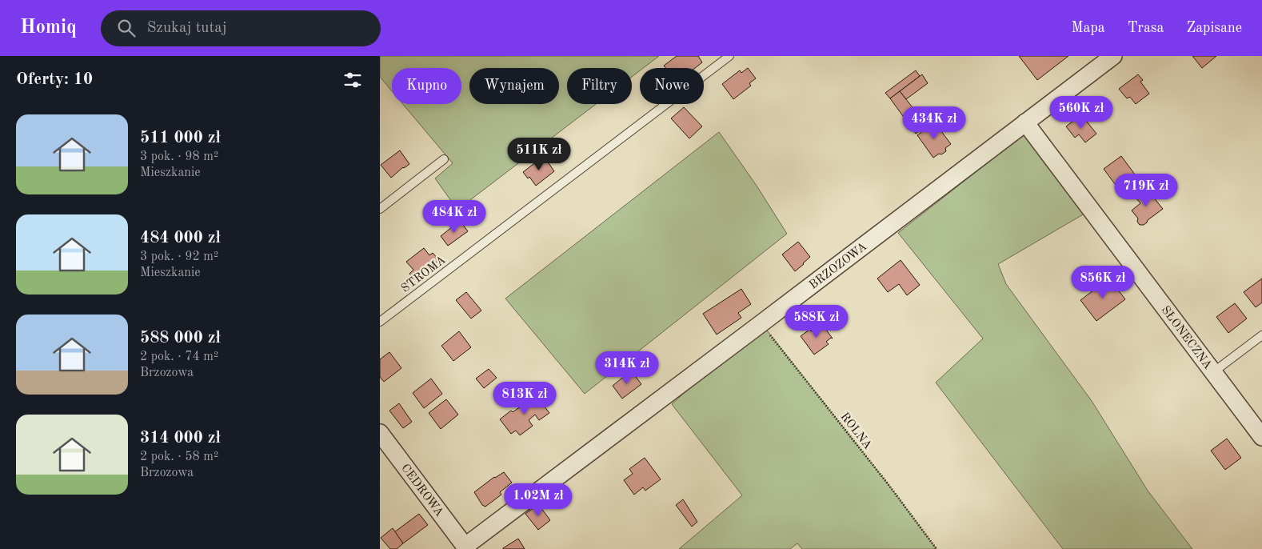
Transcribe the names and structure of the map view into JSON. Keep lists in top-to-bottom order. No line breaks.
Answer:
{"streets":{"street":["BRZOZOWA","SŁONECZNA","CEDROWA"],"lane":["STROMA"],"path":["ROLNA"]},"crossings":[["BRZOZOWA","SŁONECZNA"],["BRZOZOWA","ROLNA"],["BRZOZOWA","CEDROWA"]],"page":{"header":"Homiq","search":"Szukaj tutaj","nav":["Mapa","Trasa","Zapisane"],"heading":"Oferty: 10","chip":["Kupno","Wynajem","Filtry","Nowe"],"price":["560K zł","434K zł","511K zł","719K zł","484K zł","856K zł","588K zł","314K zł","813K zł","1.02M zł"],"list":[{"name":"511 000 zł","note":"3 pok. · 98 m² · Mieszkanie"},{"name":"484 000 zł","note":"3 pok. · 92 m² · Mieszkanie"},{"name":"588 000 zł","note":"2 pok. · 74 m² · Brzozowa"},{"name":"314 000 zł","note":"2 pok. · 58 m² · Brzozowa"}]}}
